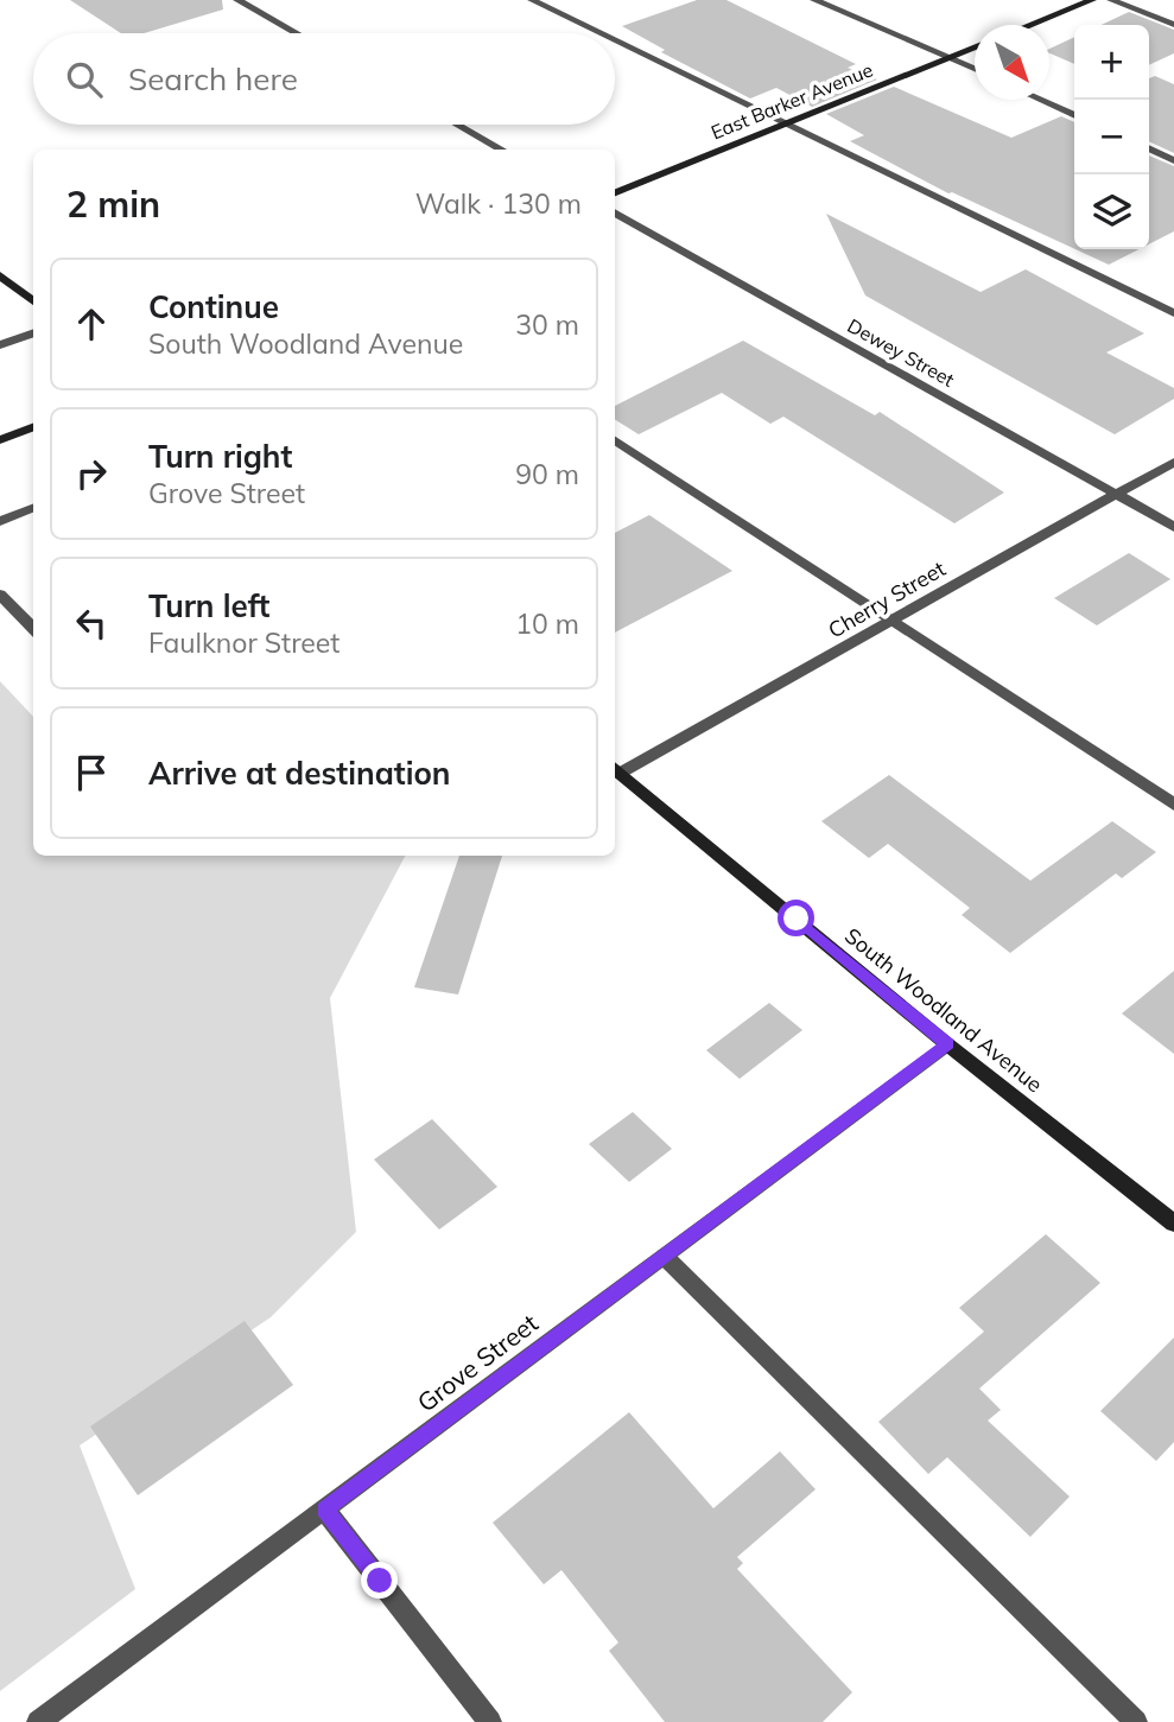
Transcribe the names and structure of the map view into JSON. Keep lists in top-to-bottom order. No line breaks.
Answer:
{"streets":{"street":["East Barker Avenue","Dewey Street","Cherry Street","South Woodland Avenue","Grove Street"]},"crossings":[["Dewey Street","Cherry Street"],["Cherry Street","South Woodland Avenue"],["South Woodland Avenue","Grove Street"]],"north":"bottom right","page":{"map_buttons":["+","−"],"search":"Search here","heading":["2 min","Walk · 130 m"],"list":[["Continue","South Woodland Avenue","30 m"],["Turn right","Grove Street","90 m"],["Turn left","Faulknor Street","10 m"],"Arrive at destination"]}}
